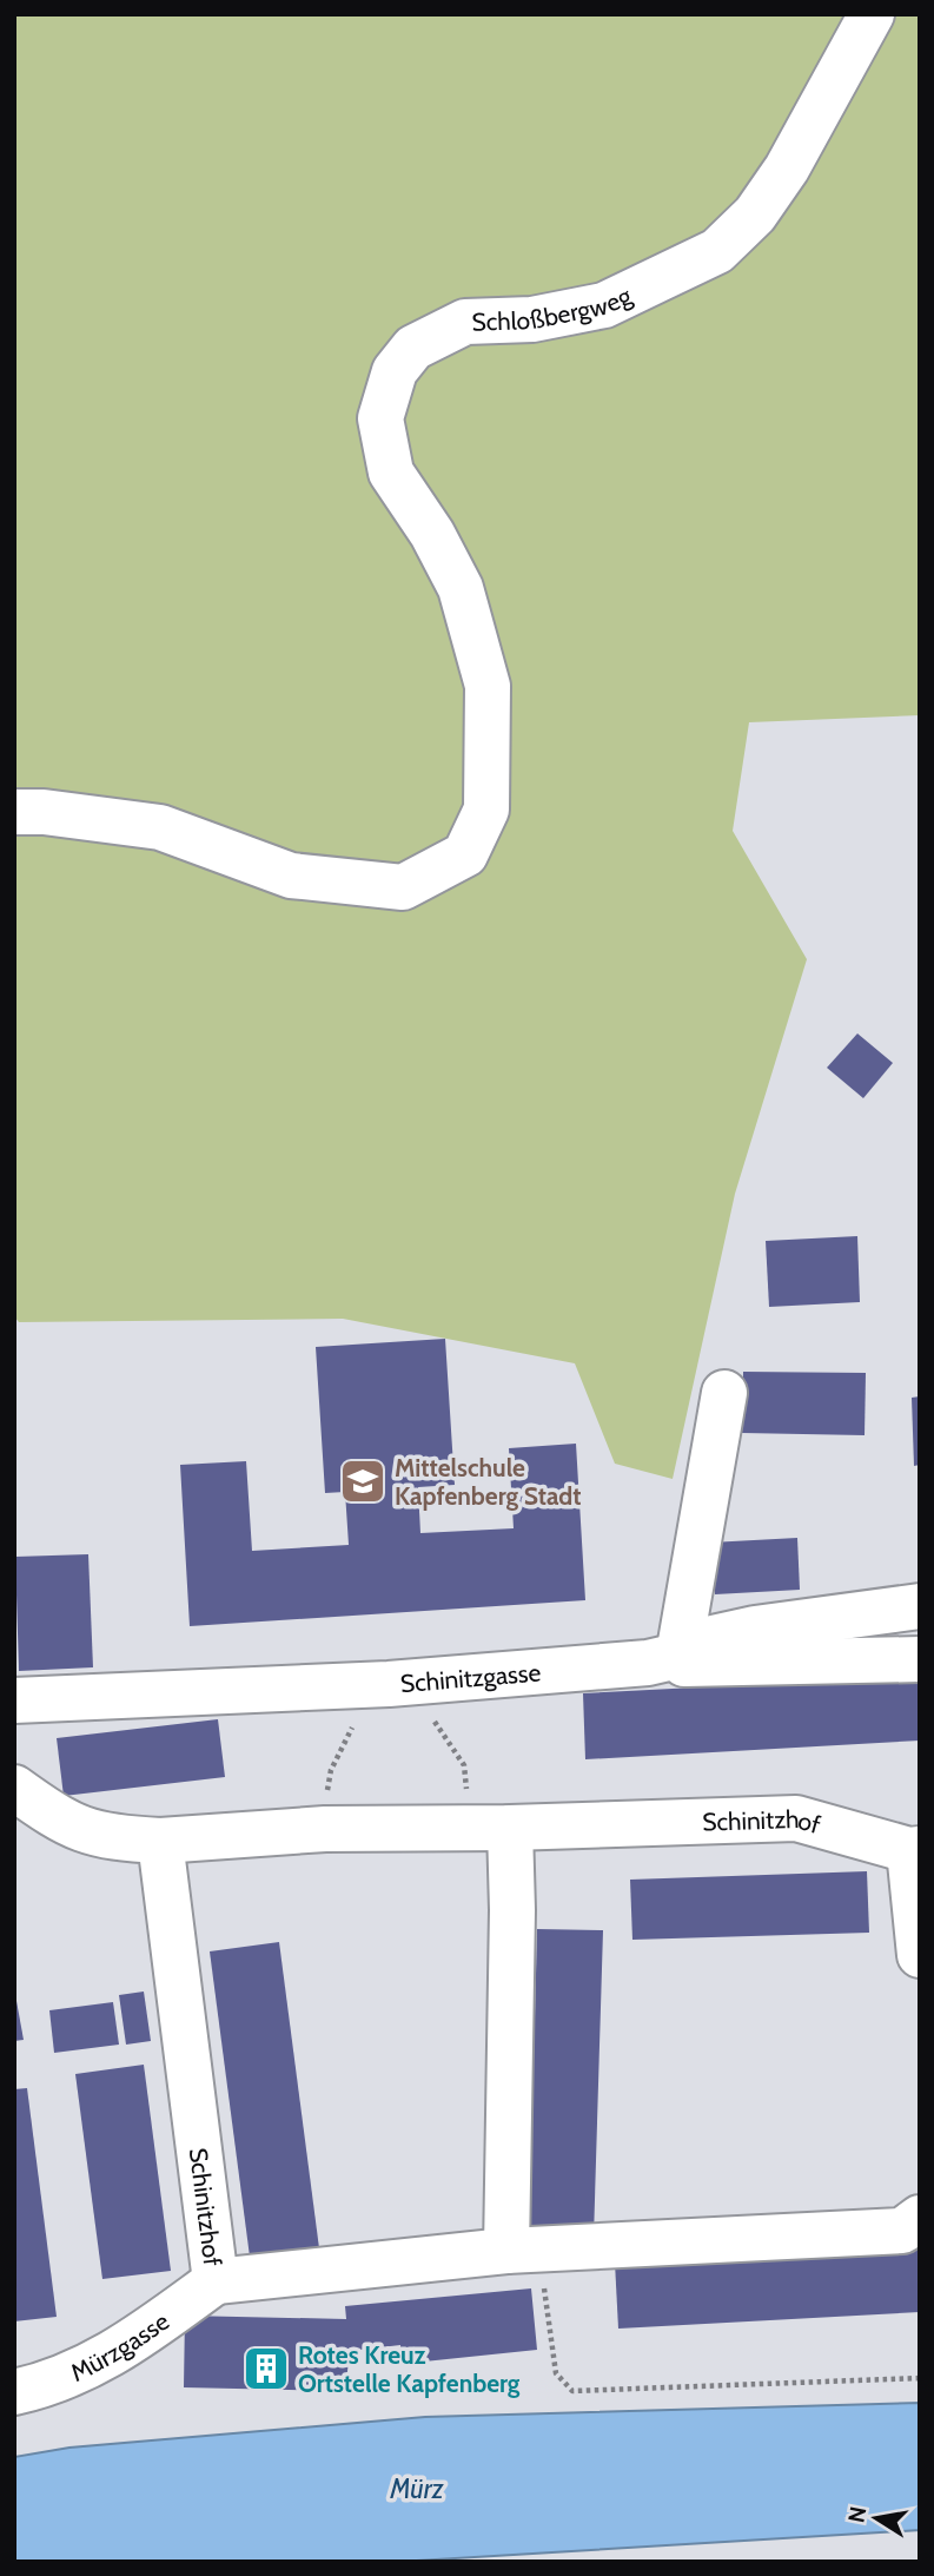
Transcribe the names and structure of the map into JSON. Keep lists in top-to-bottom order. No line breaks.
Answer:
{"streets":{"street":["Schloßbergweg","Schinitzgasse","Schinitzhof","Mürzgasse"]},"crossings":[["Schinitzhof","Mürzgasse"]],"water":["Mürz"],"places":{"school or university":["Mittelschule Kapfenberg Stadt"],"building":["Rotes Kreuz Ortstelle Kapfenberg"]},"north":"left"}
